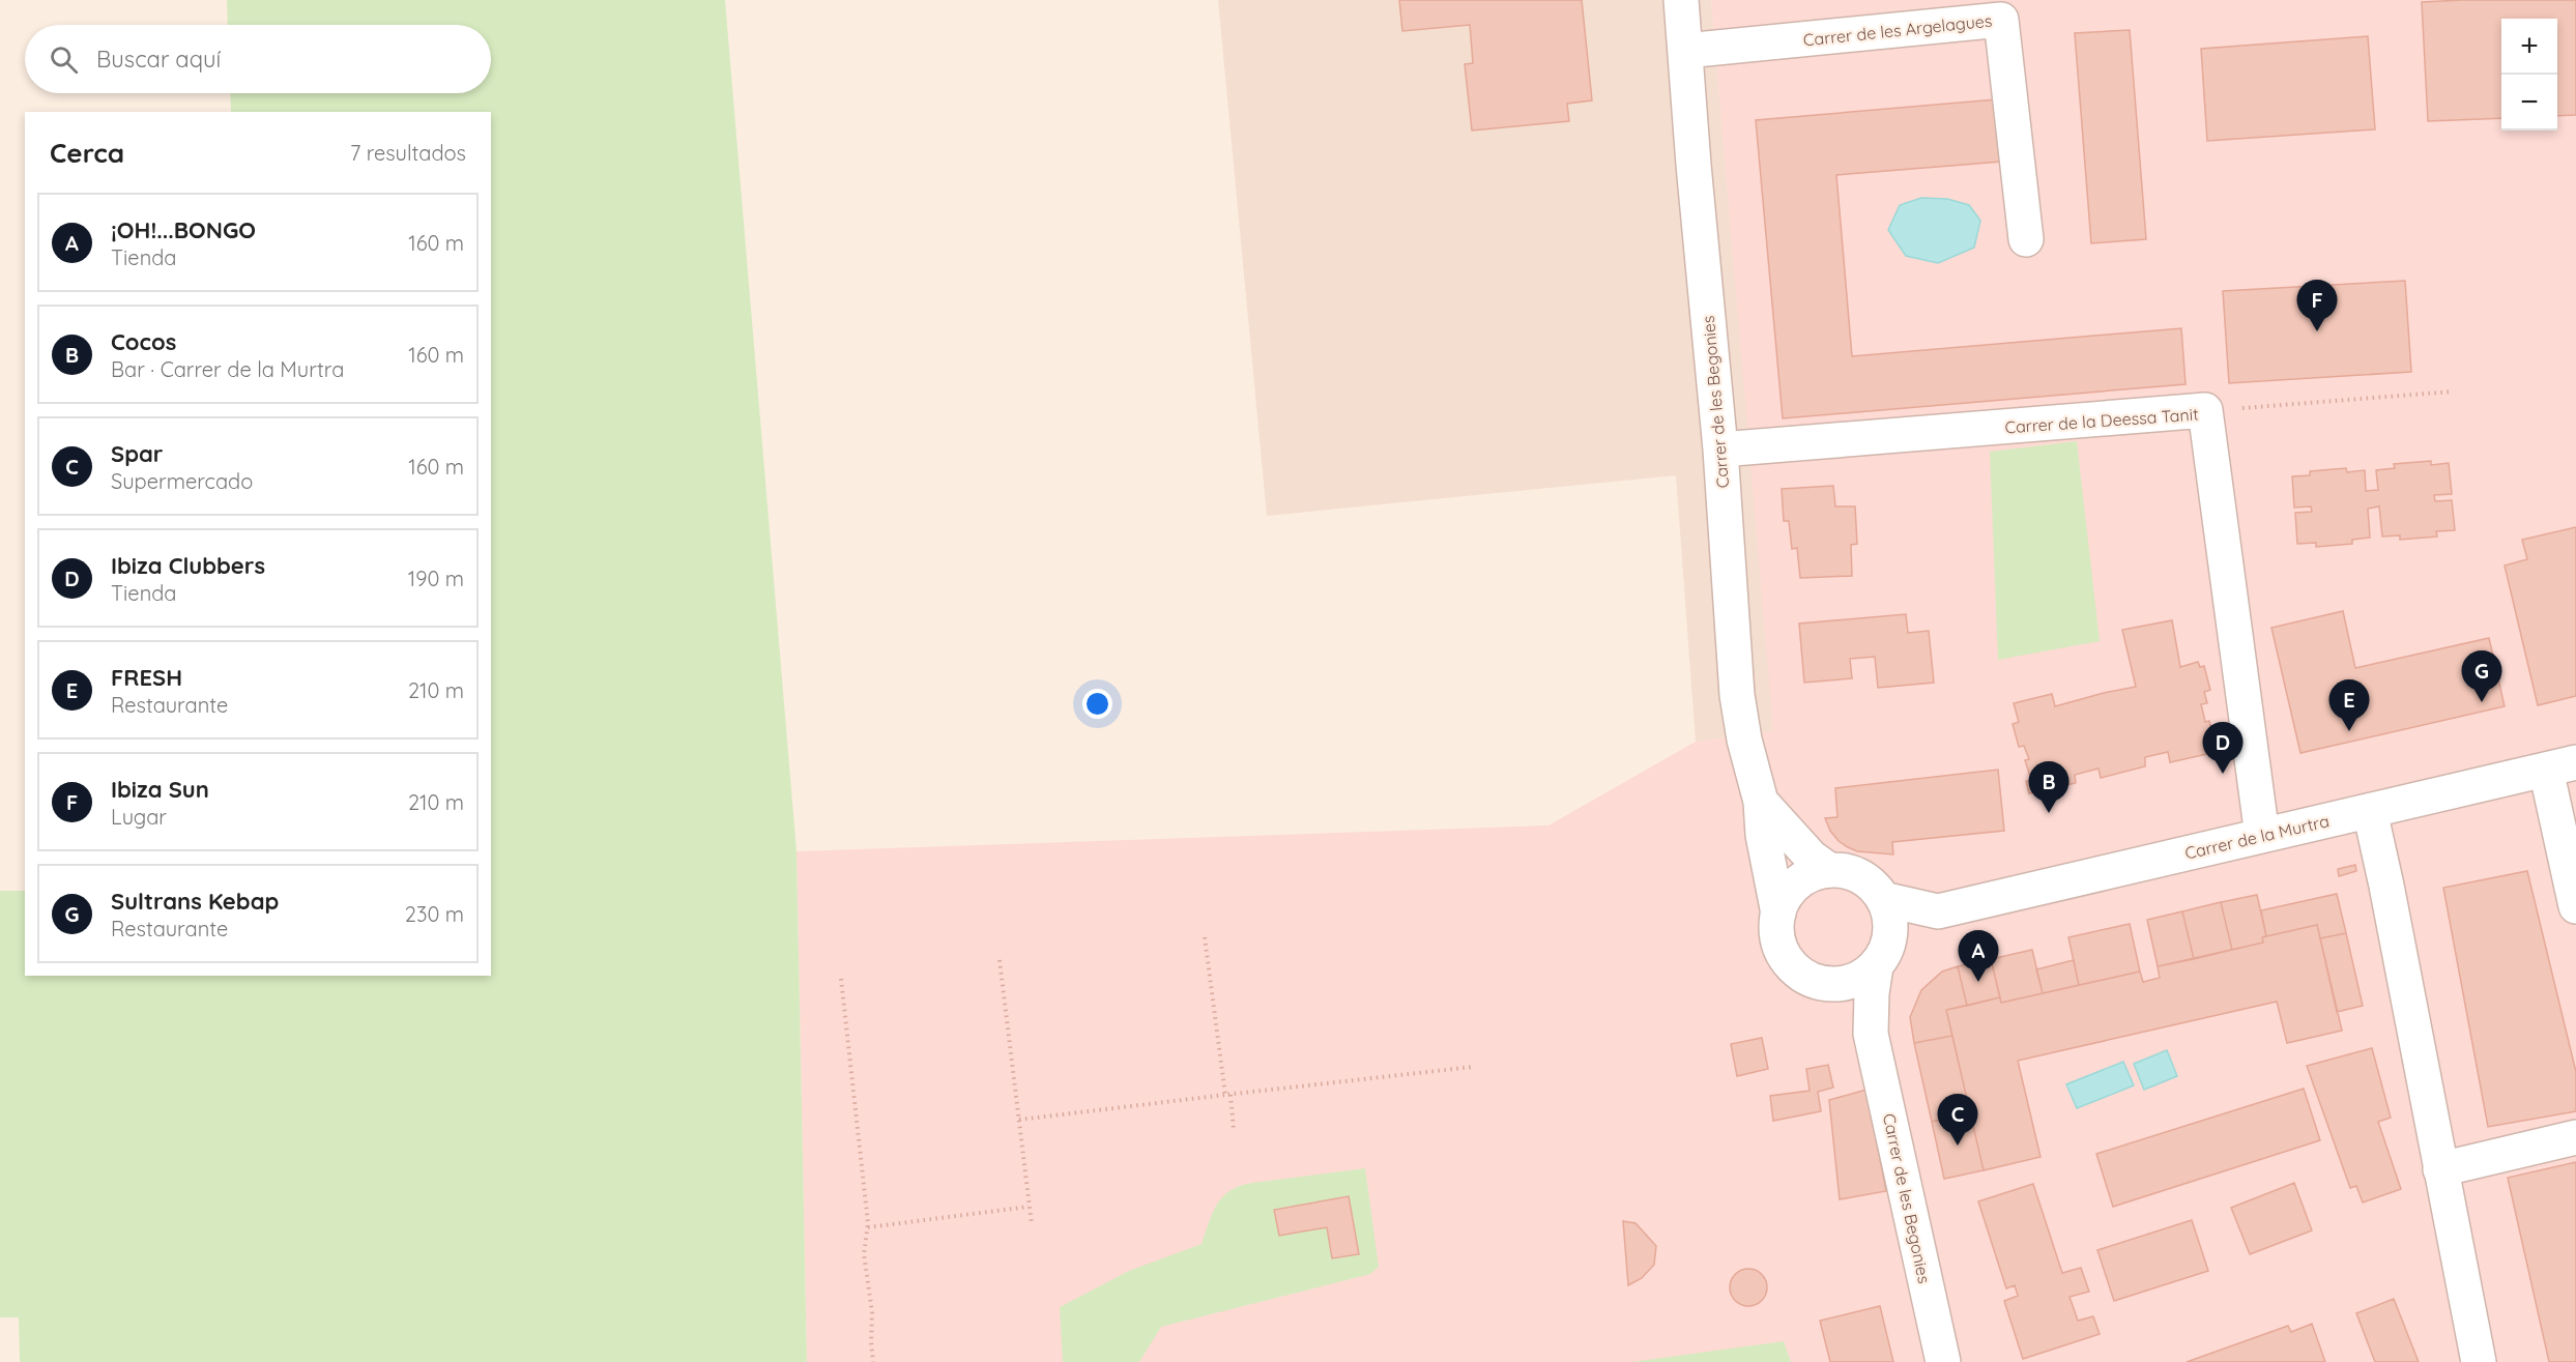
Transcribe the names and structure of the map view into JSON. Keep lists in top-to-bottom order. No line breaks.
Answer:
{"streets":{"street":["Carrer de les Argelagues","Carrer de les Begonies","Carrer de la Deessa Tanit","Carrer de la Murtra"]},"crossings":[["Carrer de les Argelagues","Carrer de les Begonies"],["Carrer de les Begonies","Carrer de la Deessa Tanit"],["Carrer de les Begonies","Carrer de la Murtra"],["Carrer de la Deessa Tanit","Carrer de la Murtra"]],"page":{"map_buttons":["+","−"],"search":"Buscar aquí","heading":["Cerca","7 resultados"],"list":[{"mark":"A","name":"¡OH!...BONGO","note":"Tienda","value":"160 m"},{"mark":"B","name":"Cocos","note":"Bar · Carrer de la Murtra","value":"160 m"},{"mark":"C","name":"Spar","note":"Supermercado","value":"160 m"},{"mark":"D","name":"Ibiza Clubbers","note":"Tienda","value":"190 m"},{"mark":"E","name":"FRESH","note":"Restaurante","value":"210 m"},{"mark":"F","name":"Ibiza Sun","note":"Lugar","value":"210 m"},{"mark":"G","name":"Sultrans Kebap","note":"Restaurante","value":"230 m"}],"pins":["F","G","E","D","B","A","C"]}}
